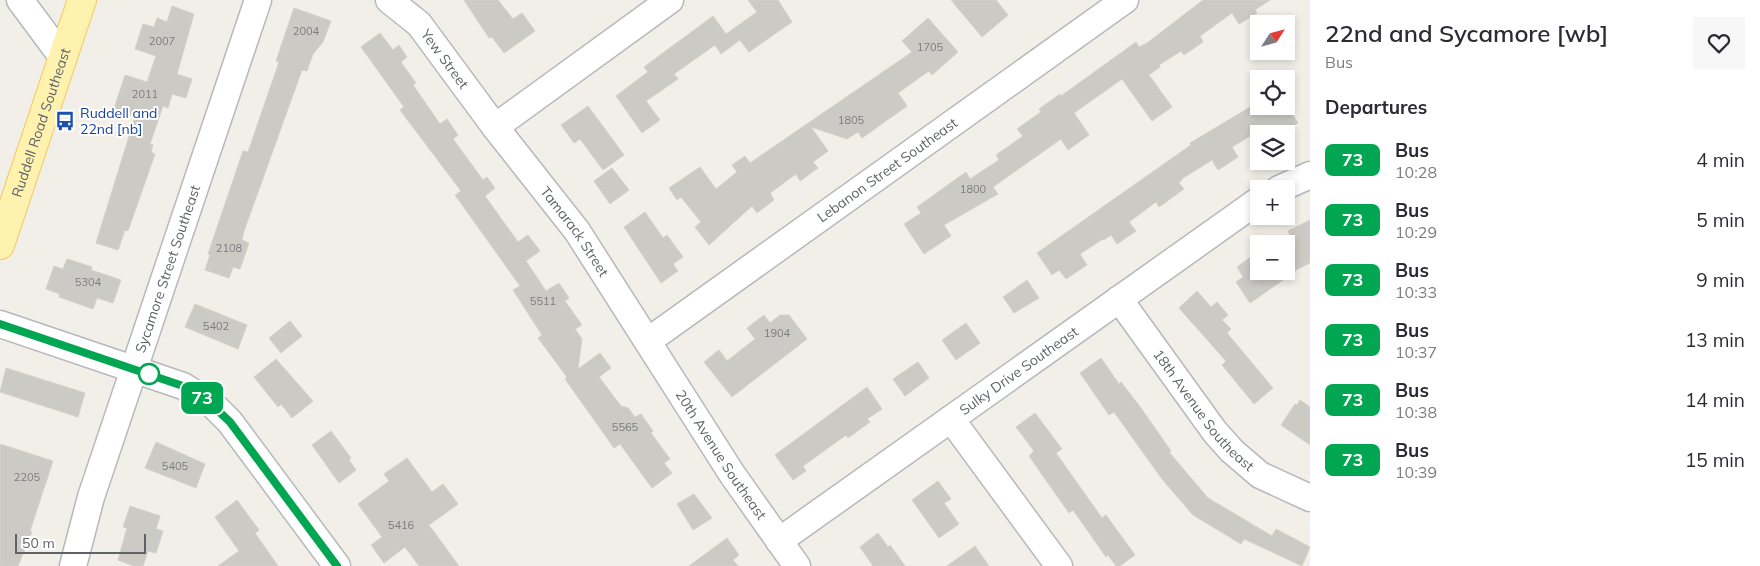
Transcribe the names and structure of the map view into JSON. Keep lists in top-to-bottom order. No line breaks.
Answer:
{"streets":{"main road":["Ruddell Road Southeast"],"street":["Yew Street","Lebanon Street Southeast","Tamarack Street","Sycamore Street Southeast","Sulky Drive Southeast","18th Avenue Southeast","20th Avenue Southeast"]},"crossings":[["Yew Street","Tamarack Street"],["Lebanon Street Southeast","Tamarack Street"],["Lebanon Street Southeast","20th Avenue Southeast"],["Tamarack Street","20th Avenue Southeast"],["Sulky Drive Southeast","18th Avenue Southeast"],["Sulky Drive Southeast","20th Avenue Southeast"]],"places":{"bus stop":["Ruddell and 22nd [nb]"]},"lines":["bus line 73"],"house_numbers":["2004","2007","1705","2011","1805","1800","2108","5304","5511","5402","1904","5565","5405","2205","5416"],"scale_bar":"50 m","north":"top right","page":{"on_map":"73","heading":[["22nd and Sycamore [wb]","Bus"],"Departures"],"map_buttons":["+","−"],"list":[{"mark":"73","name":"Bus","note":"10:28","value":"4 min"},{"mark":"73","name":"Bus","note":"10:29","value":"5 min"},{"mark":"73","name":"Bus","note":"10:33","value":"9 min"},{"mark":"73","name":"Bus","note":"10:37","value":"13 min"},{"mark":"73","name":"Bus","note":"10:38","value":"14 min"},{"mark":"73","name":"Bus","note":"10:39","value":"15 min"}],"scale":"50 m"}}
